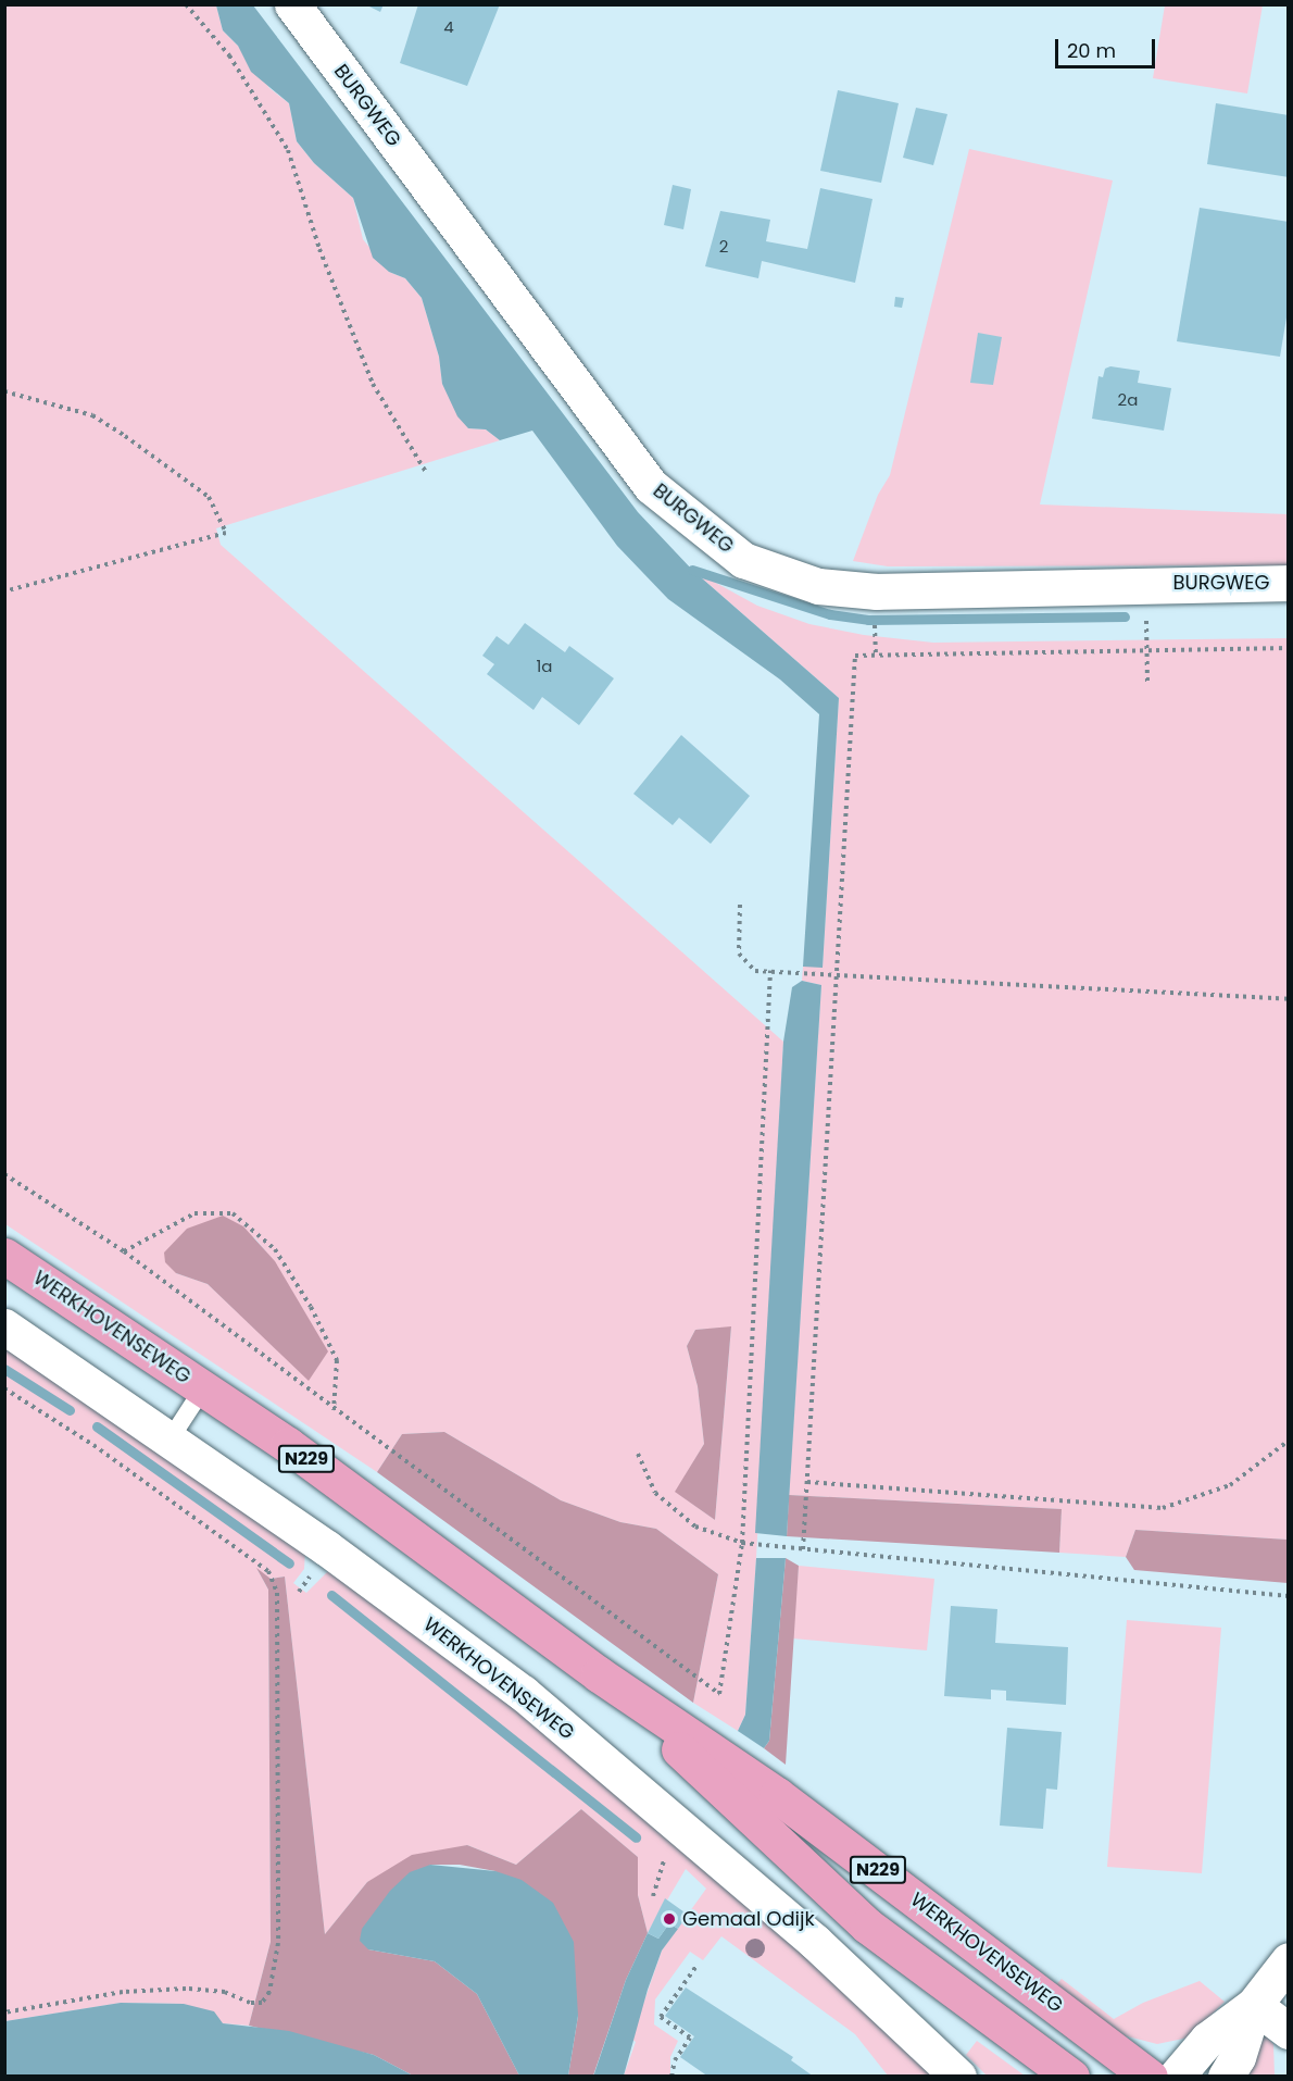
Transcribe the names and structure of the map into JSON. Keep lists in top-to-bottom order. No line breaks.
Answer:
{"streets":{"main road":["BURGWEG","WERKHOVENSEWEG","N229"]},"places":["Gemaal Odijk"],"house_numbers":["4","2","2a","1a"],"scale_bar":"20 m"}
